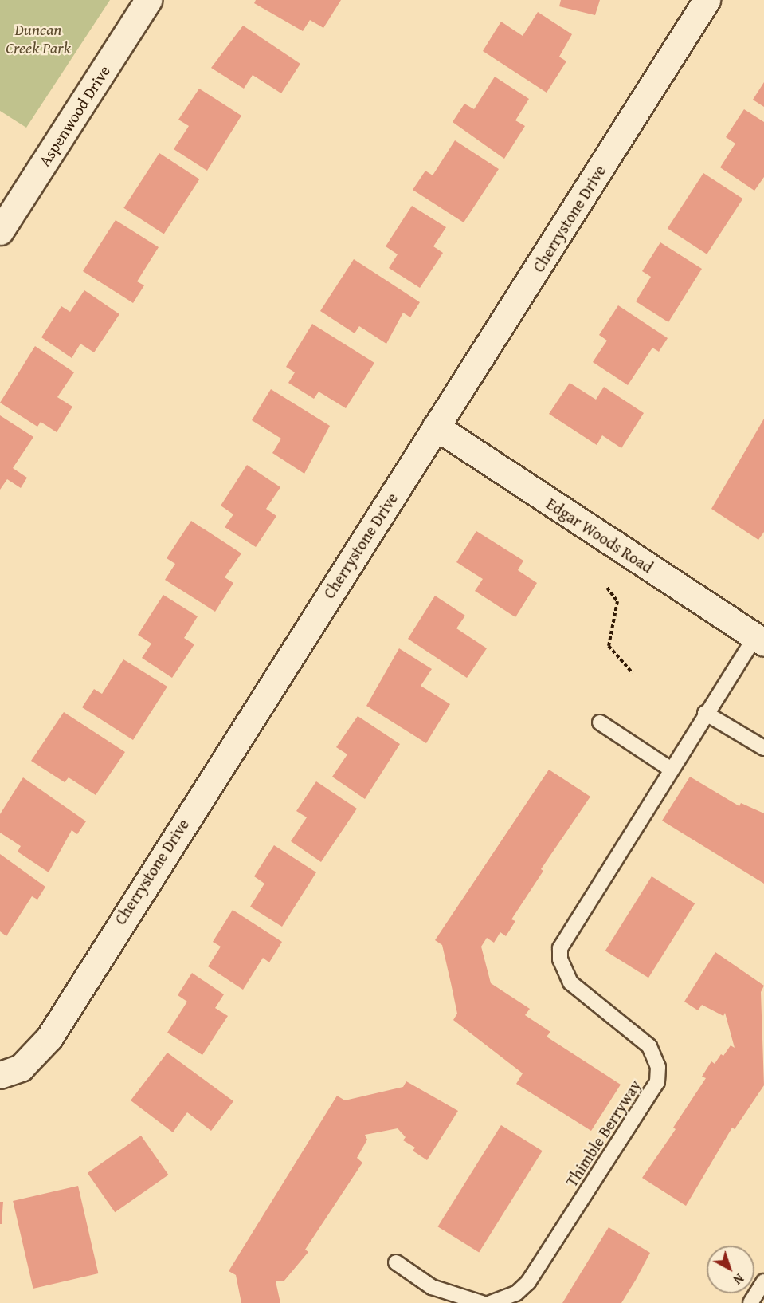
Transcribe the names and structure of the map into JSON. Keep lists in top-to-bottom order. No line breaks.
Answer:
{"streets":{"street":["Aspenwood Drive","Cherrystone Drive","Edgar Woods Road"],"lane":["Thimble Berryway"]},"crossings":[["Cherrystone Drive","Edgar Woods Road"],["Edgar Woods Road","Thimble Berryway"]],"parks":["Duncan Creek Park"],"north":"bottom right"}
